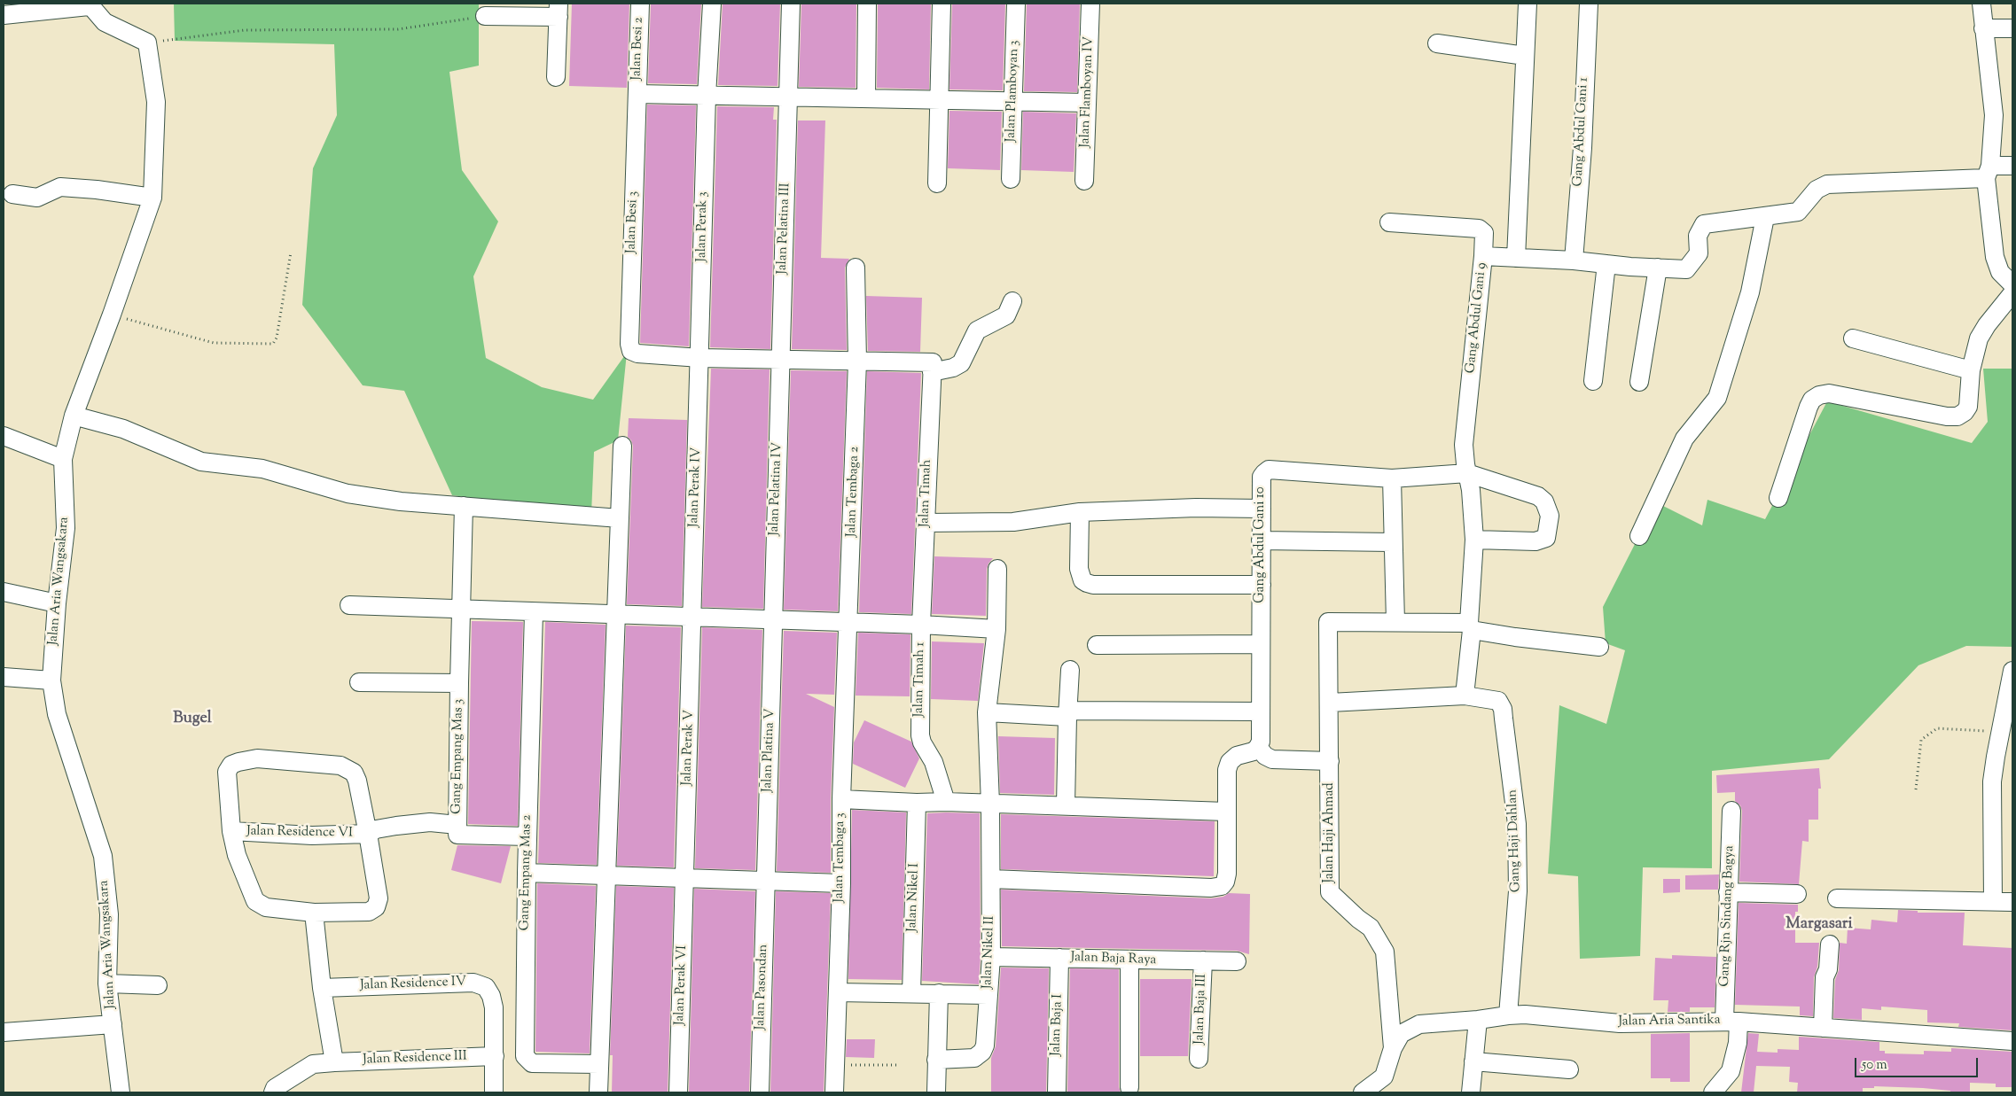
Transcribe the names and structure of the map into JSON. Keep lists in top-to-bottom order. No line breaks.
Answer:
{"streets":{"street":["Jalan Besi 2","Jalan Plamboyan 3","Jalan Flamboyan IV","Gang Abdul Gani 1","Jalan Besi 3","Jalan Perak 3","Jalan Pelatina III","Gang Abdul Gani 9","Jalan Perak IV","Jalan Pelatina IV","Jalan Tembaga 2","Jalan Timah","Gang Abdul Gani 10","Jalan Aria Wangsakara","Jalan Timah 1","Jalan Perak V","Jalan Platina V","Gang Empang Mas 3","Jalan Residence VI","Jalan Haji Ahmad","Gang Haji Dahlan","Jalan Tembaga 3","Gang Empang Mas 2","Jalan Nikel I","Gang Rjn Sindang Bagya","Jalan Nikel II","Jalan Baja Raya","Jalan Residence IV","Jalan Perak VI","Jalan Pasondan","Jalan Baja III","Jalan Aria Santika","Jalan Baja I","Jalan Residence III"]},"crossings":[["Jalan Besi 2","Jalan Besi 3"],["Gang Abdul Gani 1","Gang Abdul Gani 9"],["Jalan Besi 3","Jalan Perak 3"],["Jalan Besi 3","Jalan Perak IV"],["Jalan Perak 3","Jalan Perak IV"],["Jalan Pelatina III","Jalan Pelatina IV"],["Gang Abdul Gani 9","Gang Abdul Gani 10"],["Gang Abdul Gani 9","Gang Haji Dahlan"],["Jalan Perak IV","Jalan Perak V"],["Jalan Pelatina IV","Jalan Platina V"],["Jalan Tembaga 2","Jalan Tembaga 3"],["Jalan Timah","Jalan Timah 1"],["Jalan Perak V","Jalan Perak VI"],["Jalan Platina V","Jalan Pasondan"],["Gang Empang Mas 3","Jalan Residence VI"],["Gang Empang Mas 3","Gang Empang Mas 2"],["Jalan Haji Ahmad","Gang Haji Dahlan"],["Jalan Haji Ahmad","Jalan Aria Santika"],["Gang Haji Dahlan","Jalan Aria Santika"],["Gang Rjn Sindang Bagya","Jalan Aria Santika"],["Jalan Nikel II","Jalan Baja Raya"],["Jalan Baja Raya","Jalan Baja III"],["Jalan Baja Raya","Jalan Baja I"],["Jalan Residence IV","Jalan Residence III"]],"districts":["Bugel","Margasari"],"scale_bar":"50 m"}
